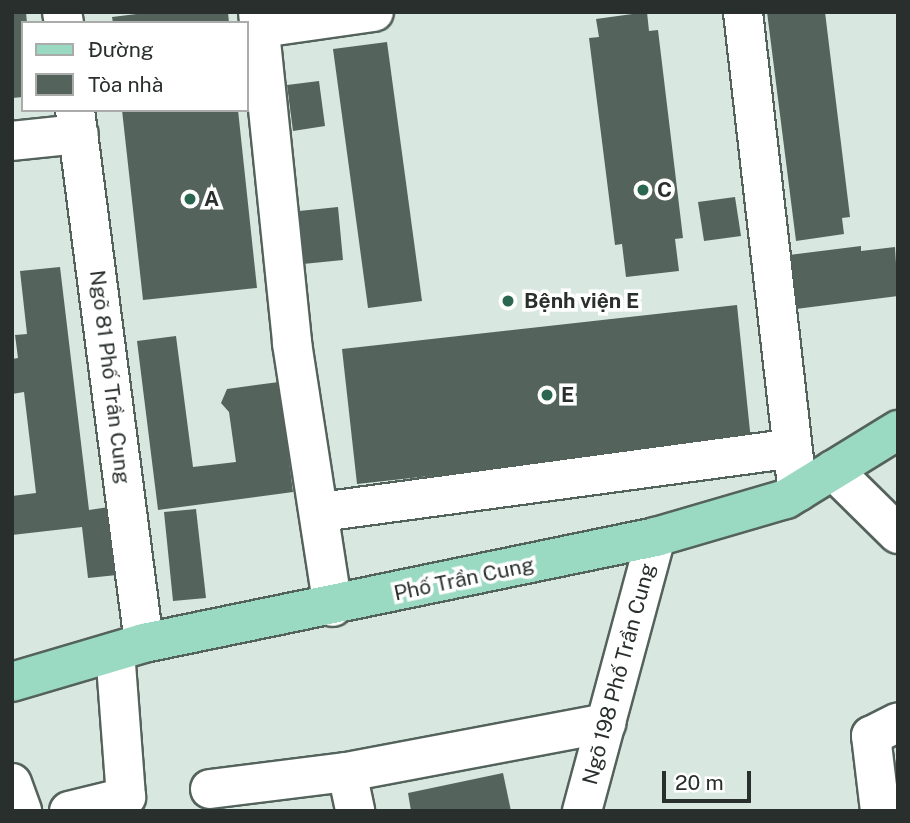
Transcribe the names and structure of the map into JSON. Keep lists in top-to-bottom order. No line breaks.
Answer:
{"streets":{"main road":["Phố Trần Cung"],"street":["Ngõ 81 Phố Trần Cung","Ngõ 198 Phố Trần Cung"]},"crossings":[["Ngõ 81 Phố Trần Cung","Phố Trần Cung"],["Phố Trần Cung","Ngõ 198 Phố Trần Cung"]],"places":["C","A","Bệnh viện E","E"],"legend":["Đường","Tòa nhà"],"scale_bar":"20 m"}
